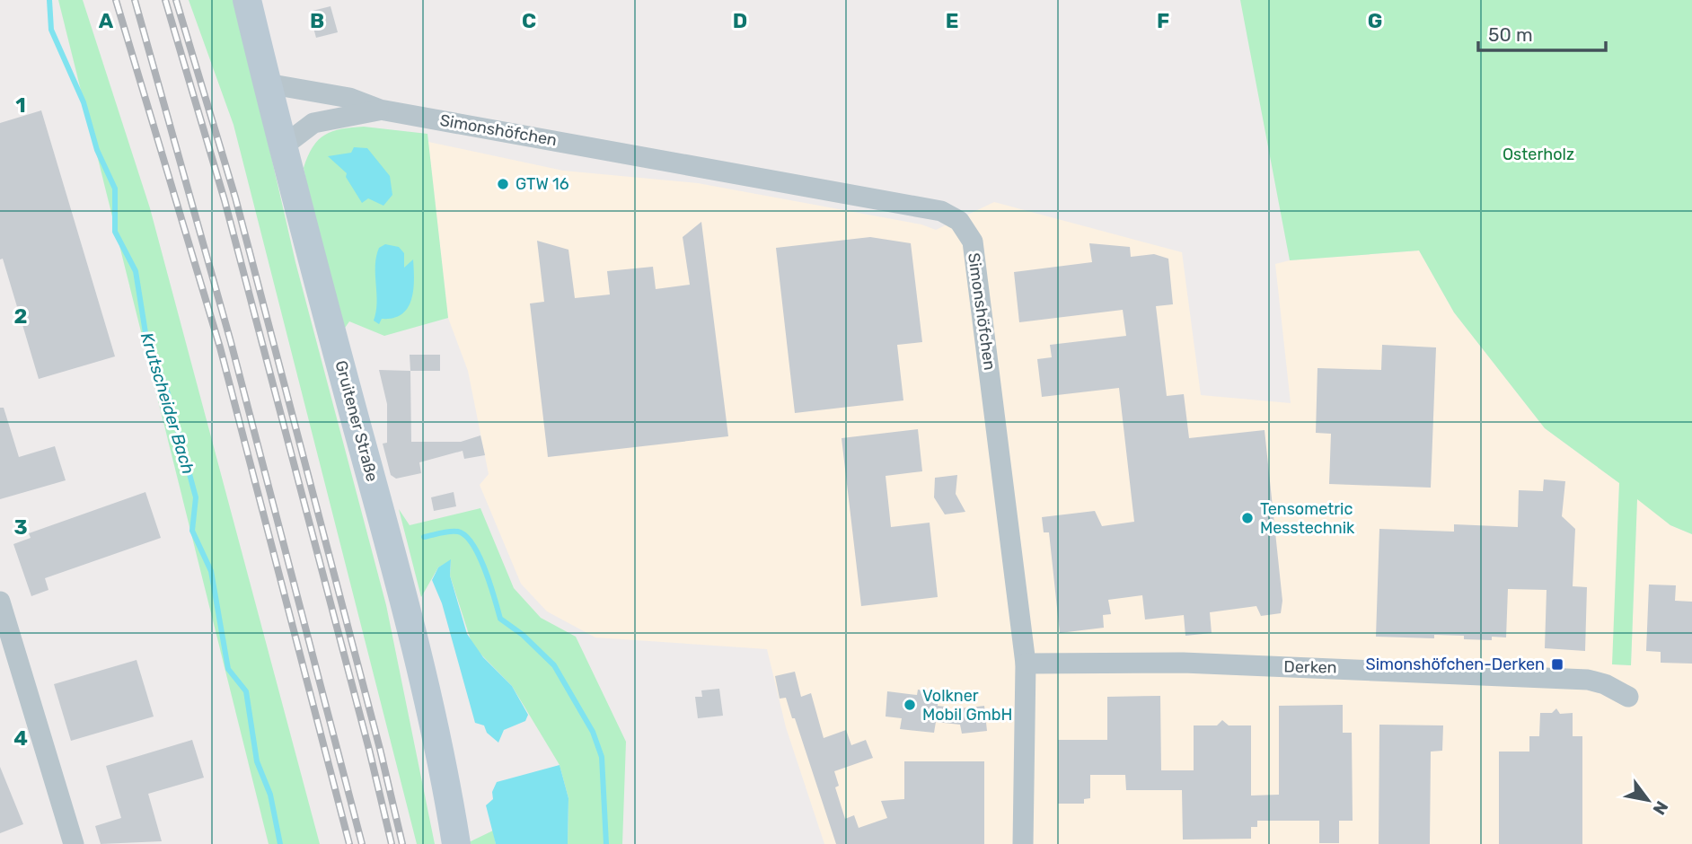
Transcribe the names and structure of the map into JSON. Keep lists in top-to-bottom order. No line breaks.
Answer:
{"streets":{"street":["Simonshöfchen","Gruitener Straße","Derken"]},"crossings":[["Simonshöfchen","Gruitener Straße"],["Simonshöfchen","Derken"]],"water":["Krutscheider Bach"],"parks":["Osterholz"],"places":{"other":["GTW 16","Tensometric Messtechnik","Volkner Mobil GmbH"],"transit":["Simonshöfchen-Derken"]},"scale_bar":"50 m","north":"bottom right","grid":{"columns":["A","B","C","D","E","F","G"],"rows":["1","2","3","4"]}}
